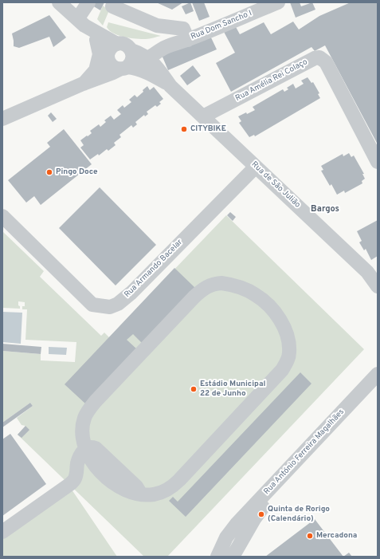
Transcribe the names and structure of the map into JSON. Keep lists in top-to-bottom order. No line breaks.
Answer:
{"streets":{"street":["Rua Dom Sancho I","Rua Amélia Rei Colaço","Rua de São Julião","Rua Armando Bacelar","Rua António Ferreira Magalhães"]},"crossings":[["Rua Dom Sancho I","Rua de São Julião"],["Rua Amélia Rei Colaço","Rua de São Julião"],["Rua de São Julião","Rua Armando Bacelar"]],"districts":["Bargos"],"places":["CITYBIKE","Pingo Doce","Estádio Municipal 22 de Junho","Quinta de Rorigo (Calendário)","Mercadona"]}
